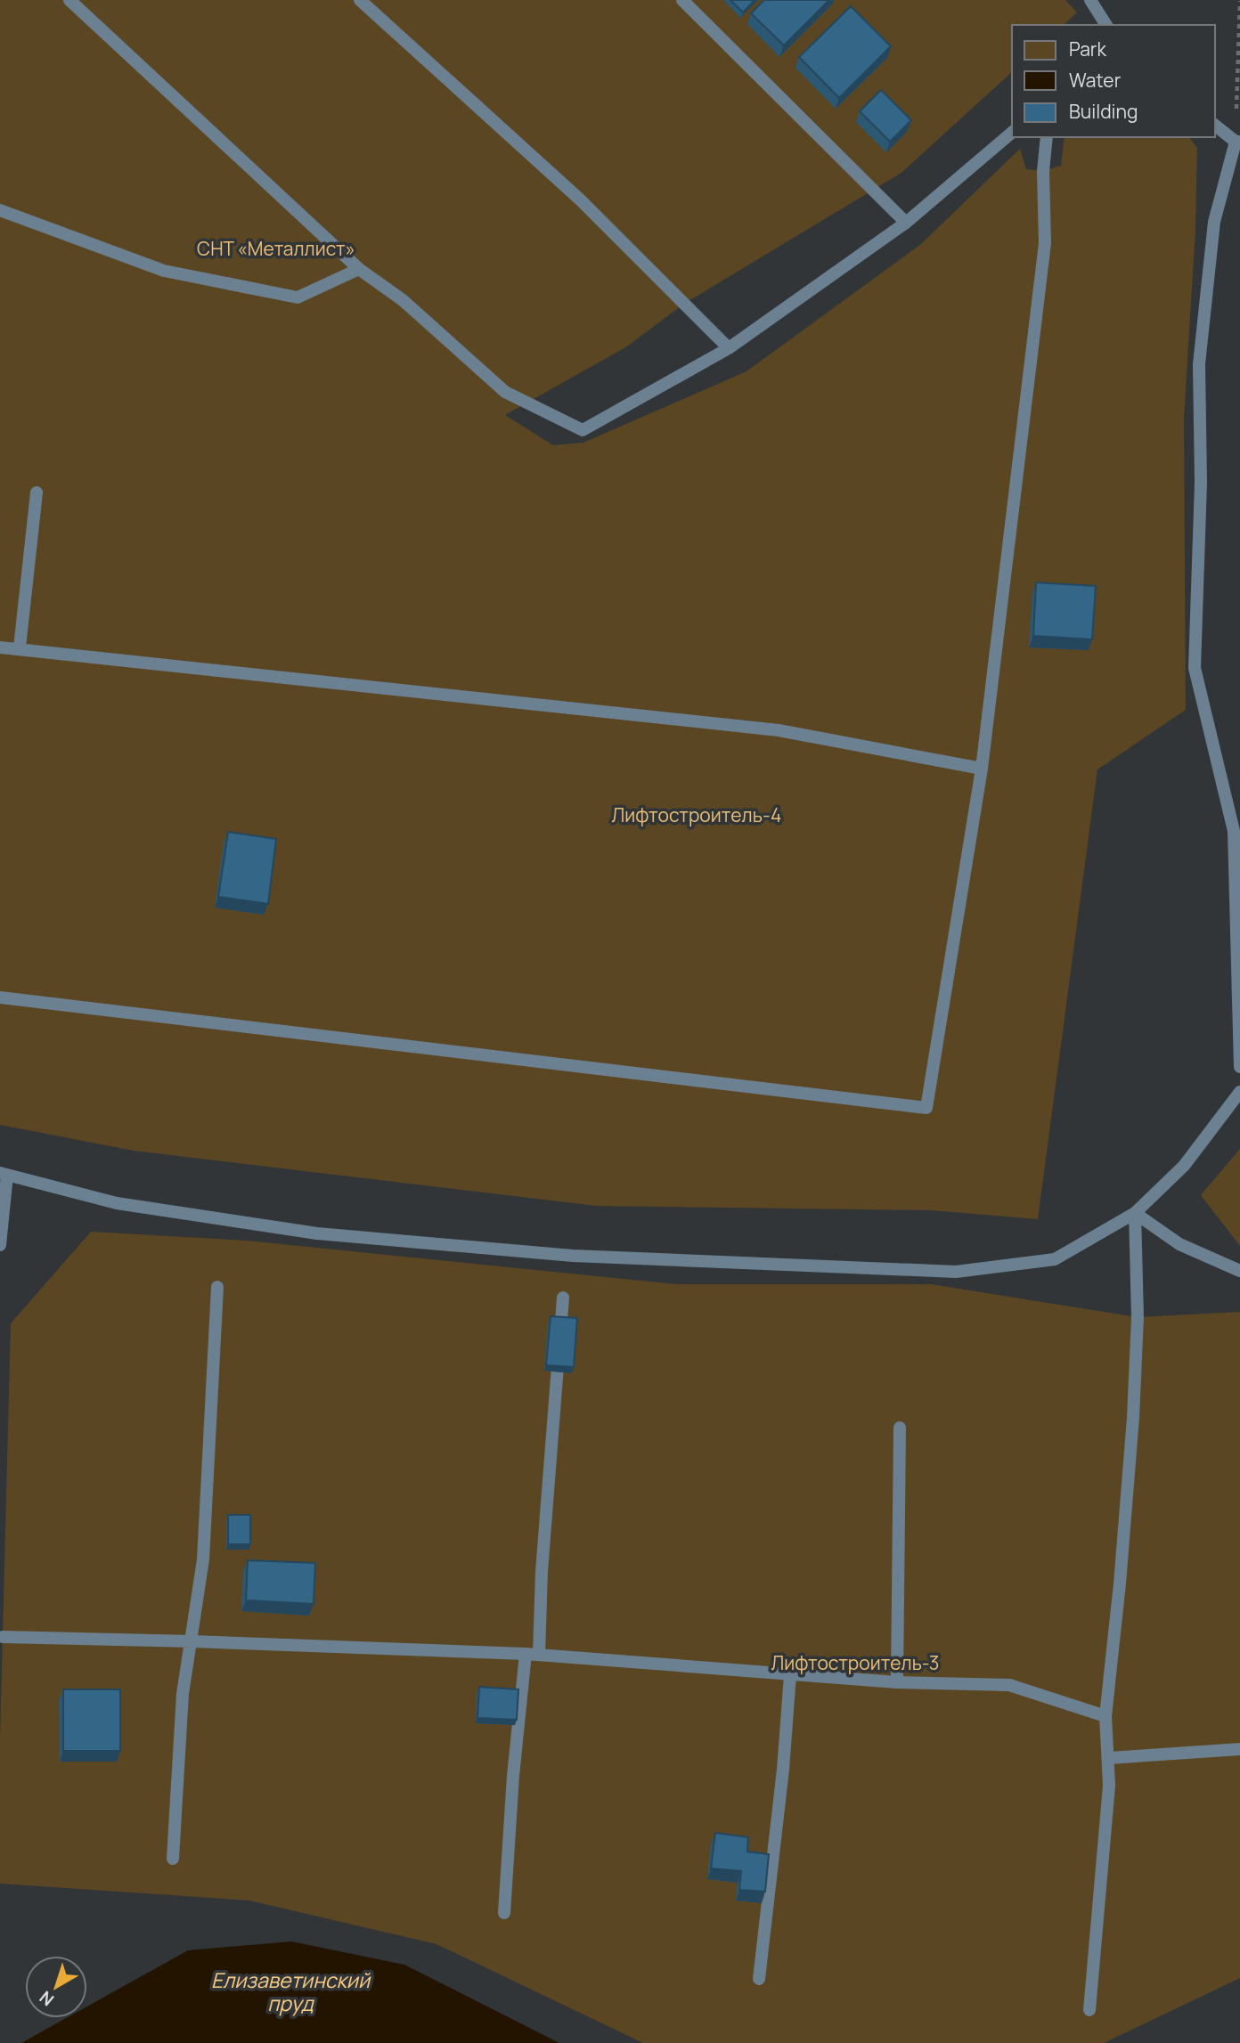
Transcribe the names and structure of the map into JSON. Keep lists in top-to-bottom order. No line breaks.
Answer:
{"water":["Елизаветинский пруд"],"parks":["СНТ «Металлист»","Лифтостроитель-4","Лифтостроитель-3"],"legend":["Park","Water","Building"],"north":"bottom left"}
